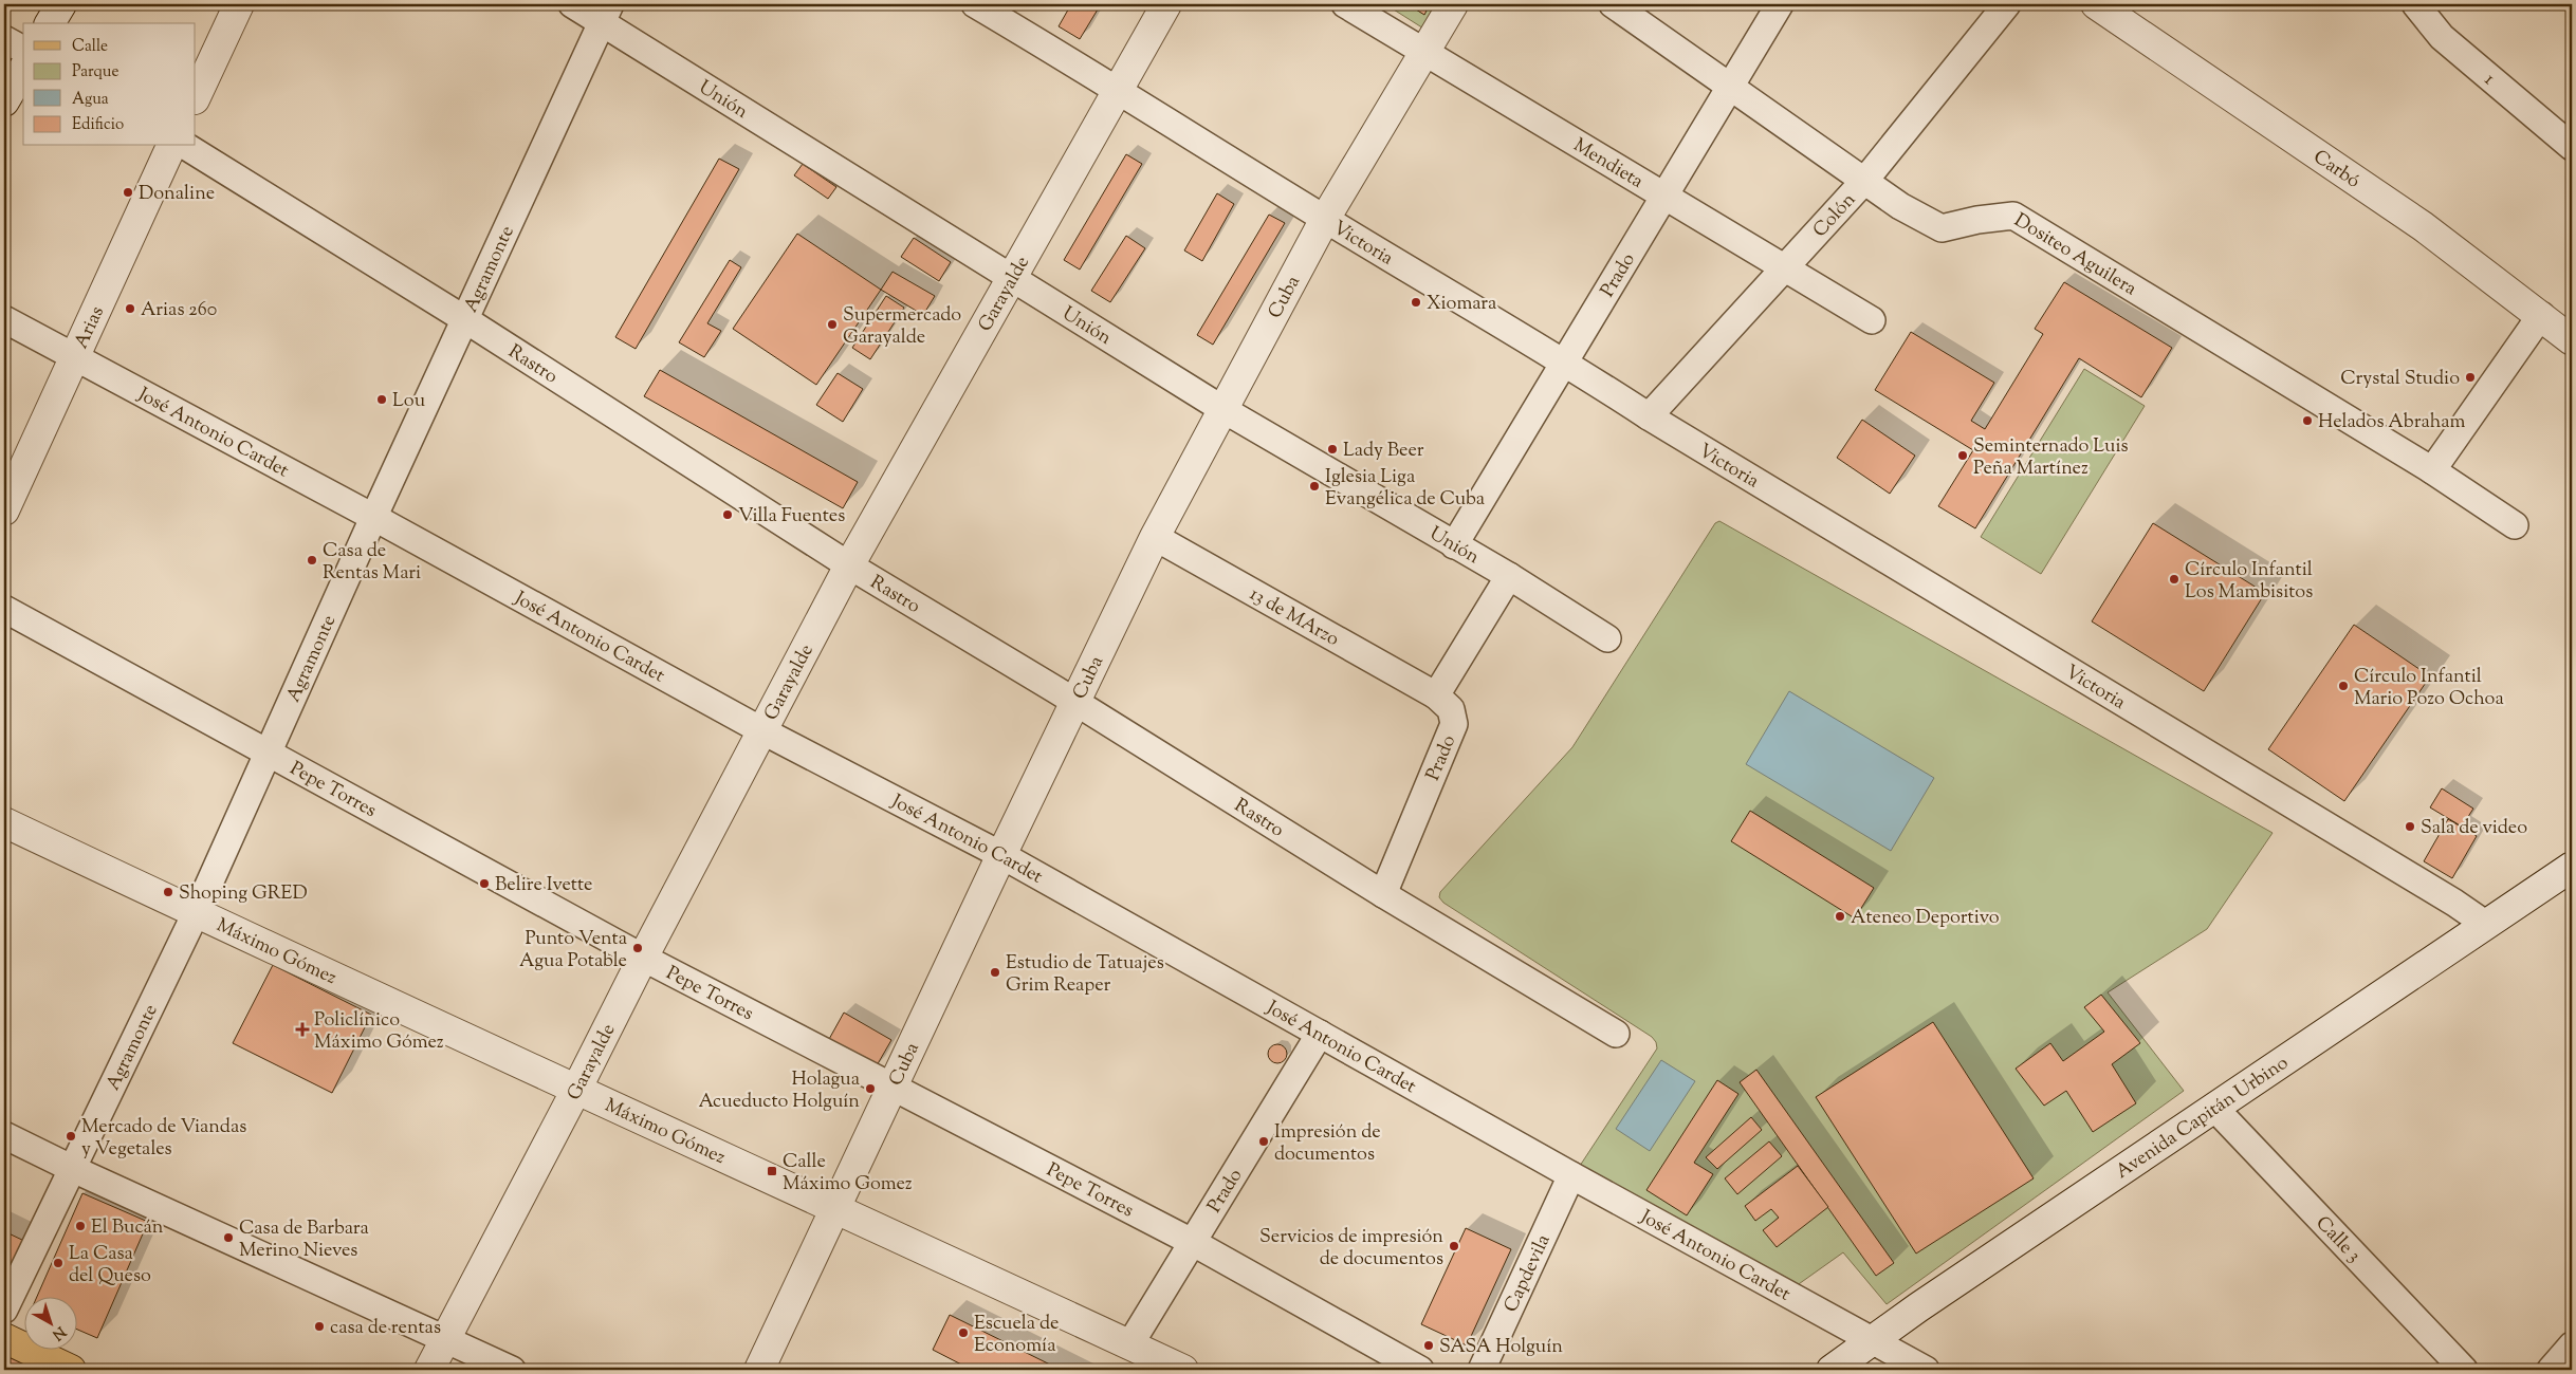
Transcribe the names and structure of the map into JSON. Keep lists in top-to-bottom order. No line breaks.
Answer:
{"streets":{"street":["1","Unión","Mendieta","Carbó","Colón","Victoria","Dositeo Aguilera","Agramonte","Prado","Garayalde","Cuba","Arias","Rastro","José Antonio Cardet","13 de MArzo","Pepe Torres","Máximo Gómez","Avenida Capitán Urbino","Calle 3","Capdevila"]},"crossings":[["Unión","Agramonte"],["Unión","Prado"],["Unión","Garayalde"],["Unión","Cuba"],["Mendieta","Colón"],["Mendieta","Prado"],["Mendieta","Cuba"],["Colón","Victoria"],["Colón","Dositeo Aguilera"],["Victoria","Prado"],["Victoria","Garayalde"],["Victoria","Cuba"],["Victoria","Avenida Capitán Urbino"],["Dositeo Aguilera","Prado"],["Agramonte","Rastro"],["Agramonte","José Antonio Cardet"],["Agramonte","Pepe Torres"],["Agramonte","Máximo Gómez"],["Prado","Rastro"],["Prado","José Antonio Cardet"],["Prado","13 de MArzo"],["Prado","Pepe Torres"],["Prado","Máximo Gómez"],["Garayalde","Rastro"],["Garayalde","José Antonio Cardet"],["Garayalde","Pepe Torres"],["Garayalde","Máximo Gómez"],["Cuba","Rastro"],["Cuba","José Antonio Cardet"],["Cuba","13 de MArzo"],["Cuba","Pepe Torres"],["Cuba","Máximo Gómez"],["Arias","José Antonio Cardet"],["José Antonio Cardet","Avenida Capitán Urbino"],["José Antonio Cardet","Capdevila"],["Avenida Capitán Urbino","Calle 3"]],"places":{"other":["Donaline","Xiomara","Arias 260","Supermercado Garayalde","Crystal Studio","Lou","Helados Abraham","Lady Beer","Seminternado Luis Peña Martínez","Iglesia Liga Evangélica de Cuba","Villa Fuentes","Casa de Rentas Mari","Círculo Infantil Los Mambisitos","Círculo Infantil Mario Pozo Ochoa","Sala de video","Belire Ivette","Shoping GRED","Ateneo Deportivo","Punto Venta Agua Potable","Estudio de Tatuajes Grim Reaper","Holagua Acueducto Holguín","Mercado de Viandas y Vegetales","Impresión de documentos","El Bucán","Casa de Barbara Merino Nieves","Servicios de impresión de documentos","La Casa del Queso","casa de rentas","Escuela de Economía","SASA Holguín"],"health":["Policlínico Máximo Gómez"],"transit":["Calle Máximo Gomez"]},"legend":["Calle","Parque","Agua","Edificio"],"north":"bottom right"}
